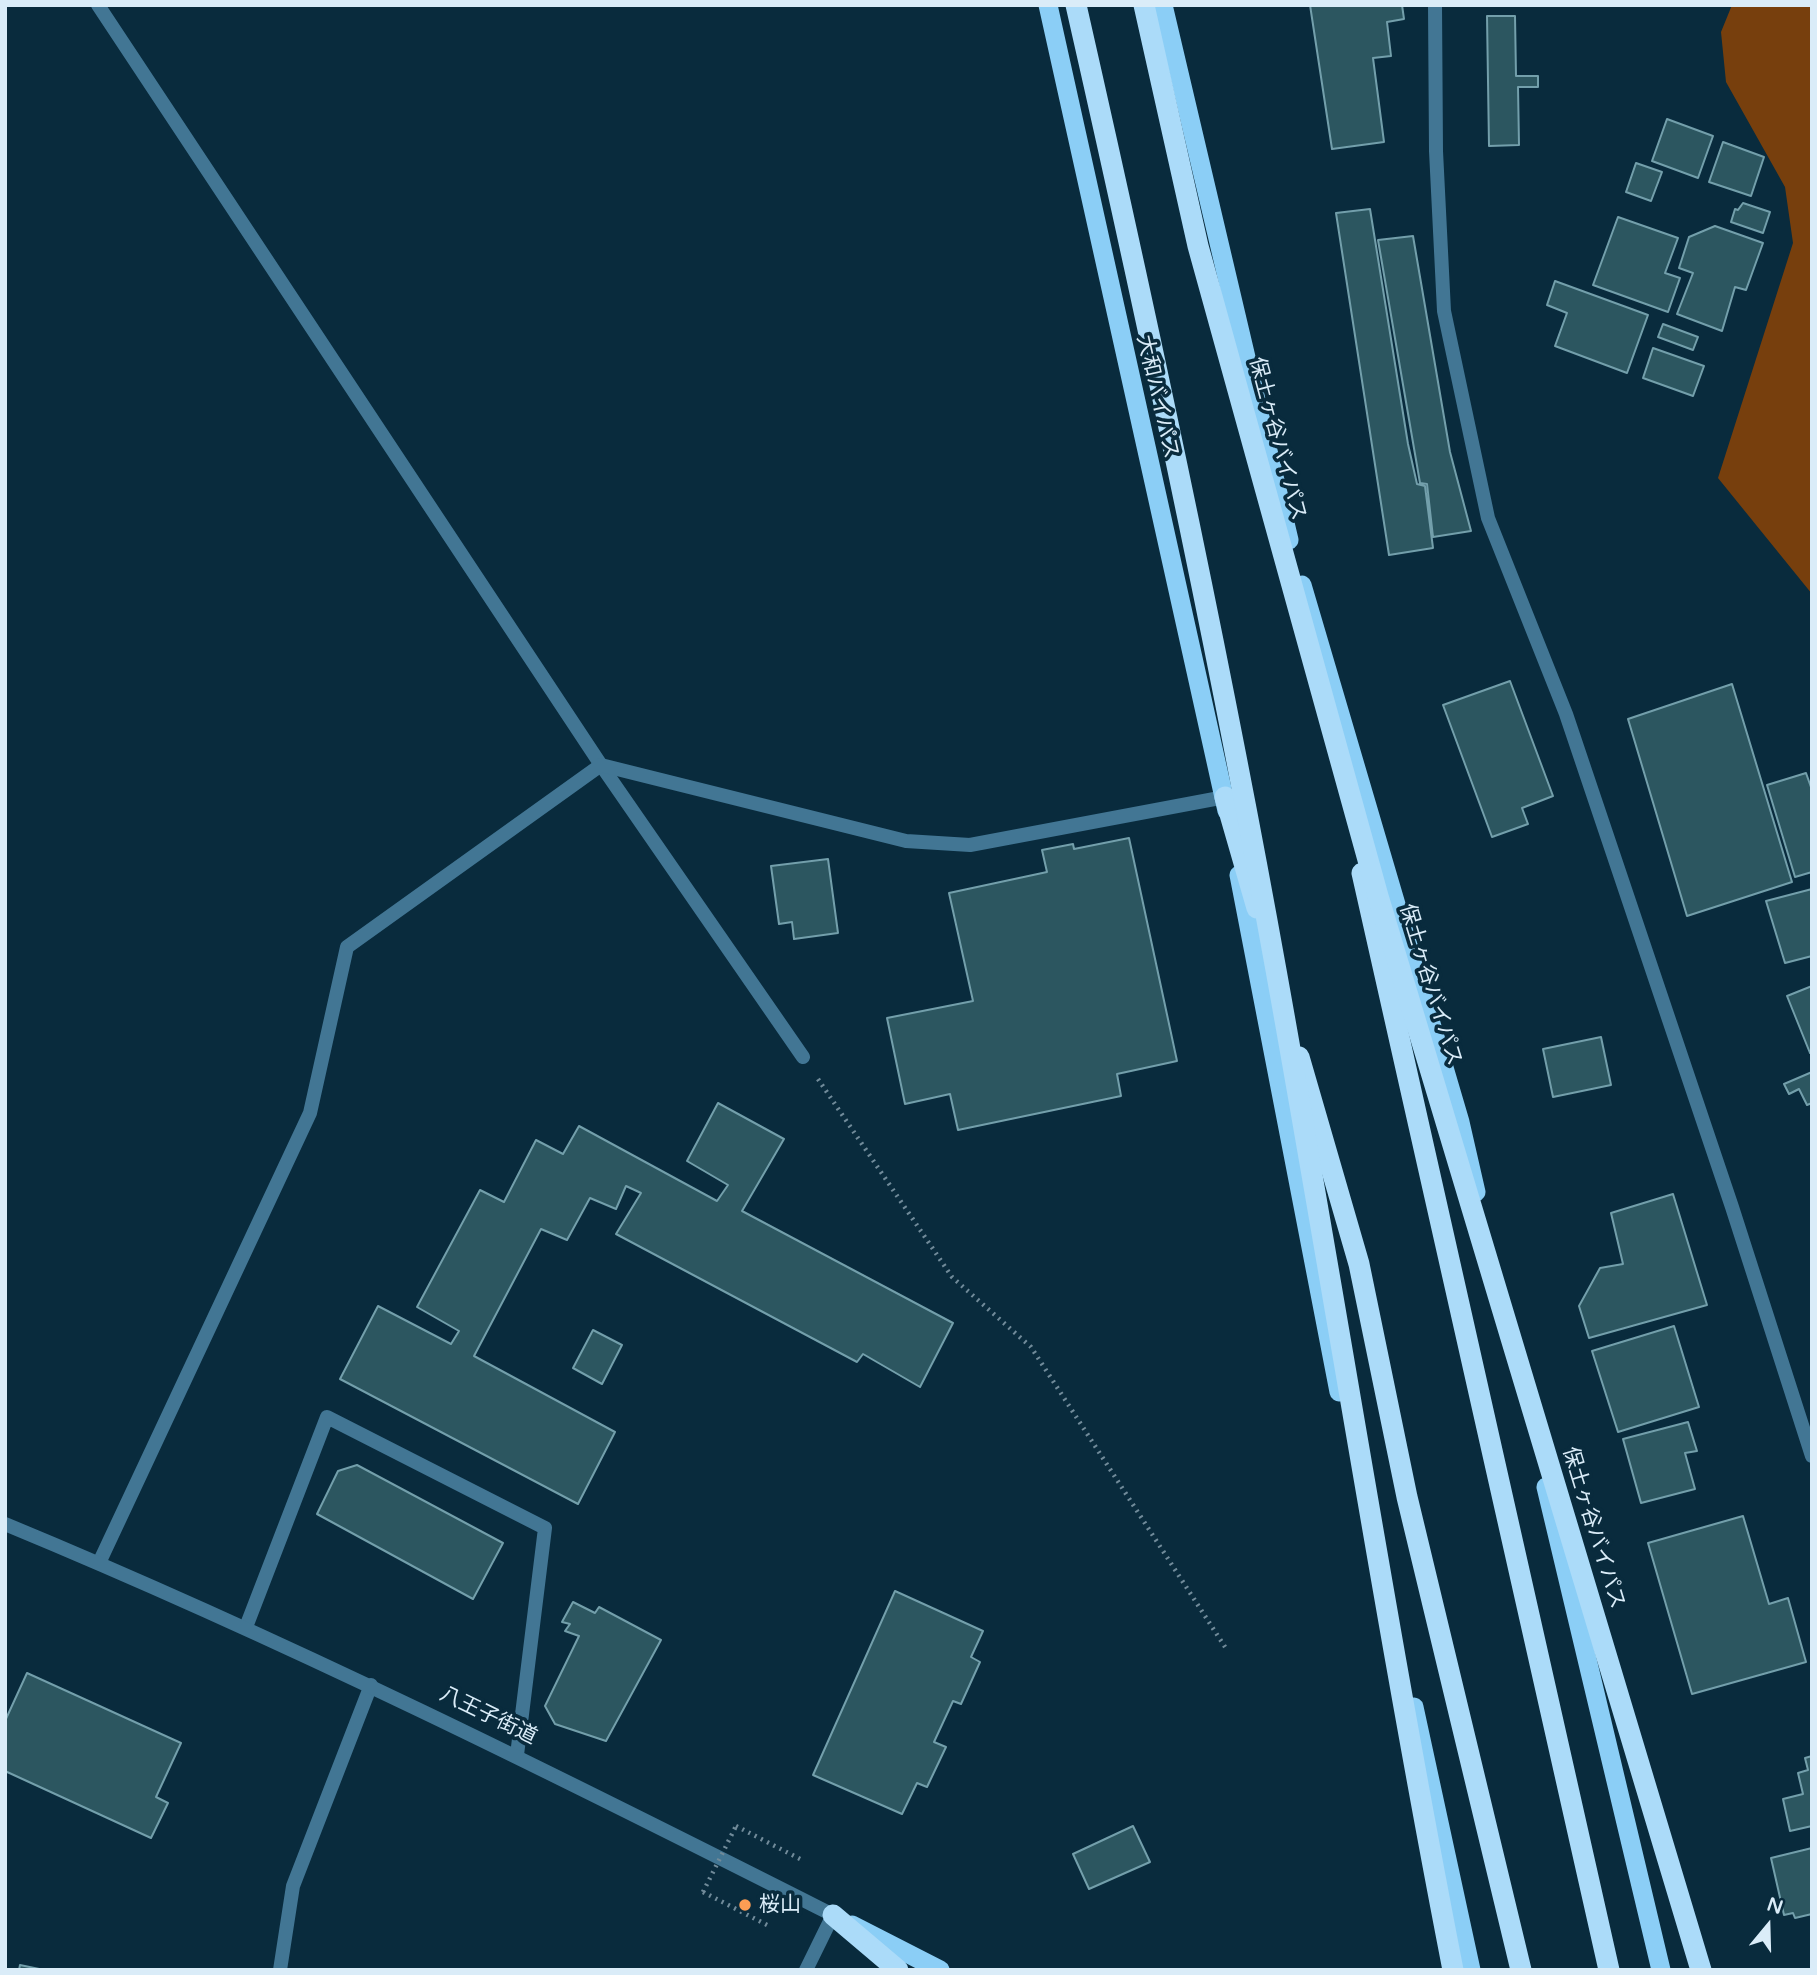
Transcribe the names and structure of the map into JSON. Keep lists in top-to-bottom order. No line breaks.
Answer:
{"streets":{"highway":["大和バイパス","保土ヶ谷バイパス","八王子街道"]},"places":["桜山"],"north":"top"}
